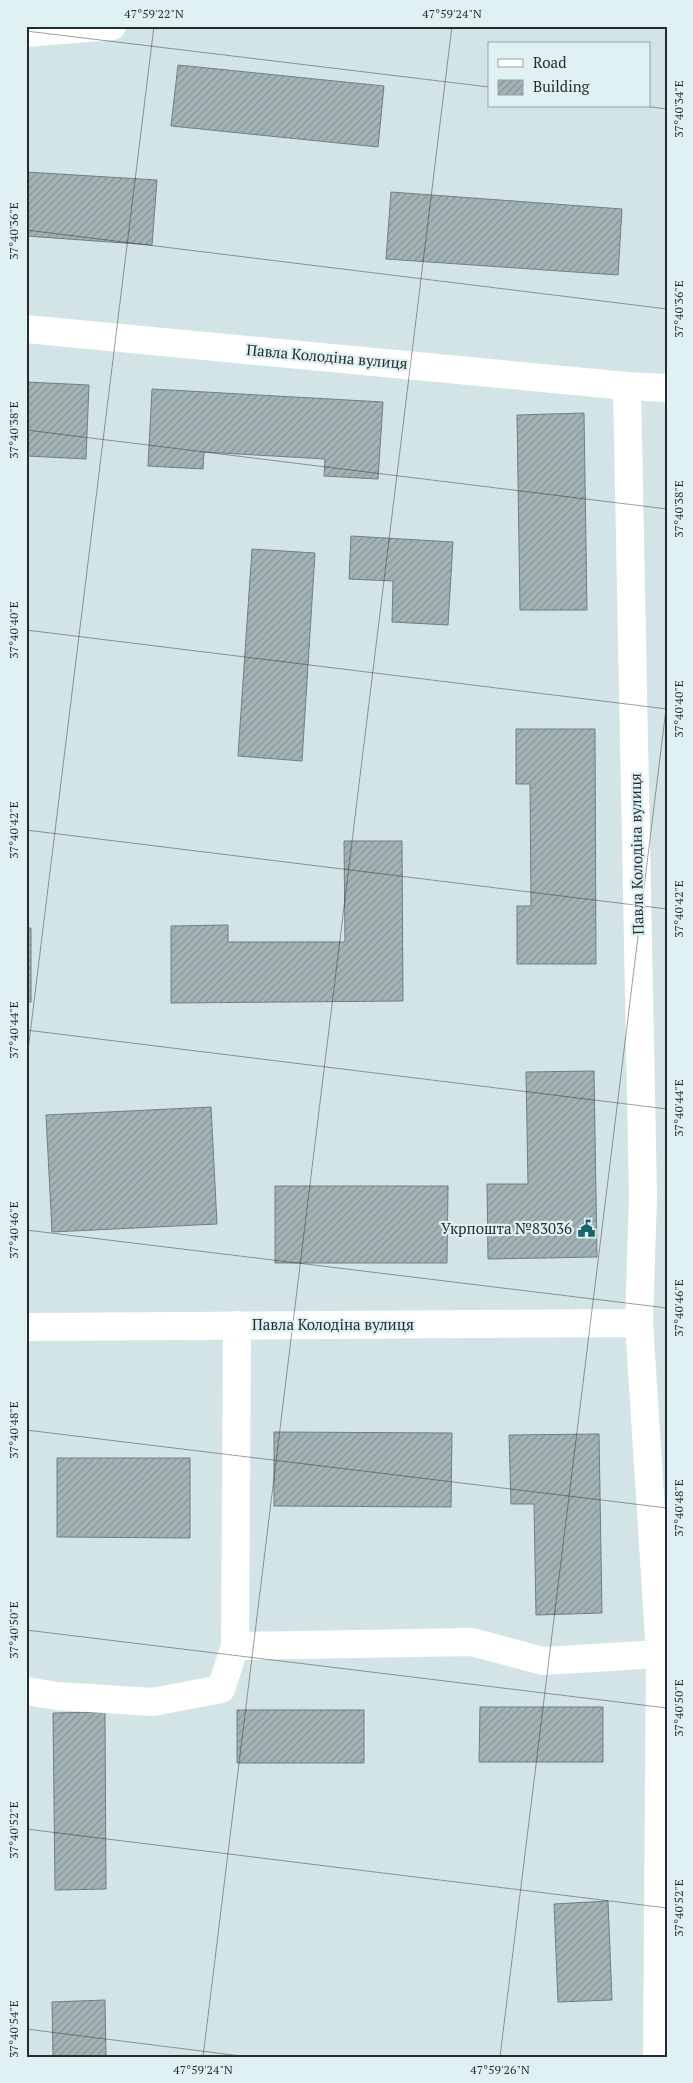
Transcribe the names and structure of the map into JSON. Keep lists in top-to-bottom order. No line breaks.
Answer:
{"streets":{"street":["Павла Колодіна вулиця"]},"places":{"public building":["Укрпошта №83036"]},"legend":["Road","Building"],"coordinates":["47°59'22\"N","47°59'24\"N","37°40'34\"E","37°40'36\"E","37°40'38\"E","37°40'40\"E","37°40'42\"E","37°40'44\"E","37°40'46\"E","37°40'48\"E","37°40'50\"E","37°40'52\"E","37°40'54\"E","47°59'26\"N"]}
